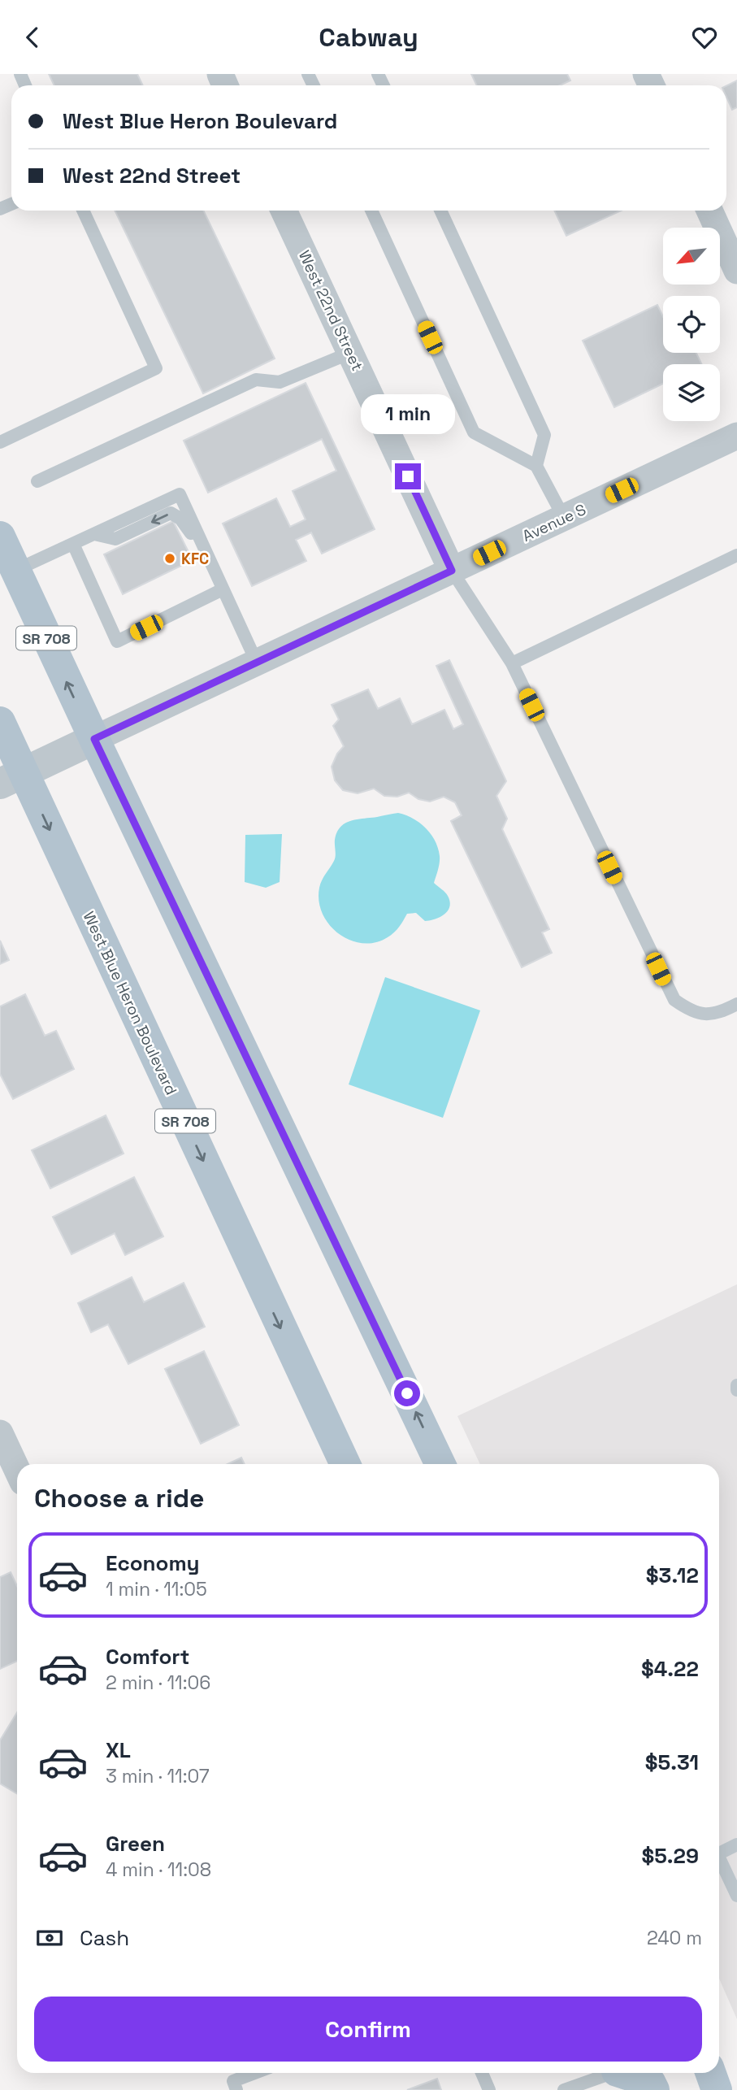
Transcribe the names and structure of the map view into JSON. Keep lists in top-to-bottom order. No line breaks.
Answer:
{"streets":{"main road":["SR 708","West Blue Heron Boulevard"],"street":["West 22nd Street","Avenue S"]},"crossings":[["West 22nd Street","Avenue S"],["Avenue S","SR 708"],["Avenue S","West Blue Heron Boulevard"]],"places":["KFC"],"north":"bottom left","page":{"header":"Cabway","banner":["West Blue Heron Boulevard","West 22nd Street"],"bubble":"1 min","heading":"Choose a ride","list":[{"name":"Economy","note":"1 min · 11:05","value":"$3.12"},{"name":"Comfort","note":"2 min · 11:06","value":"$4.22"},{"name":"XL","note":"3 min · 11:07","value":"$5.31"},{"name":"Green","note":"4 min · 11:08","value":"$5.29"}],"pay":["Cash","240 m"],"buttons":"Confirm"}}
